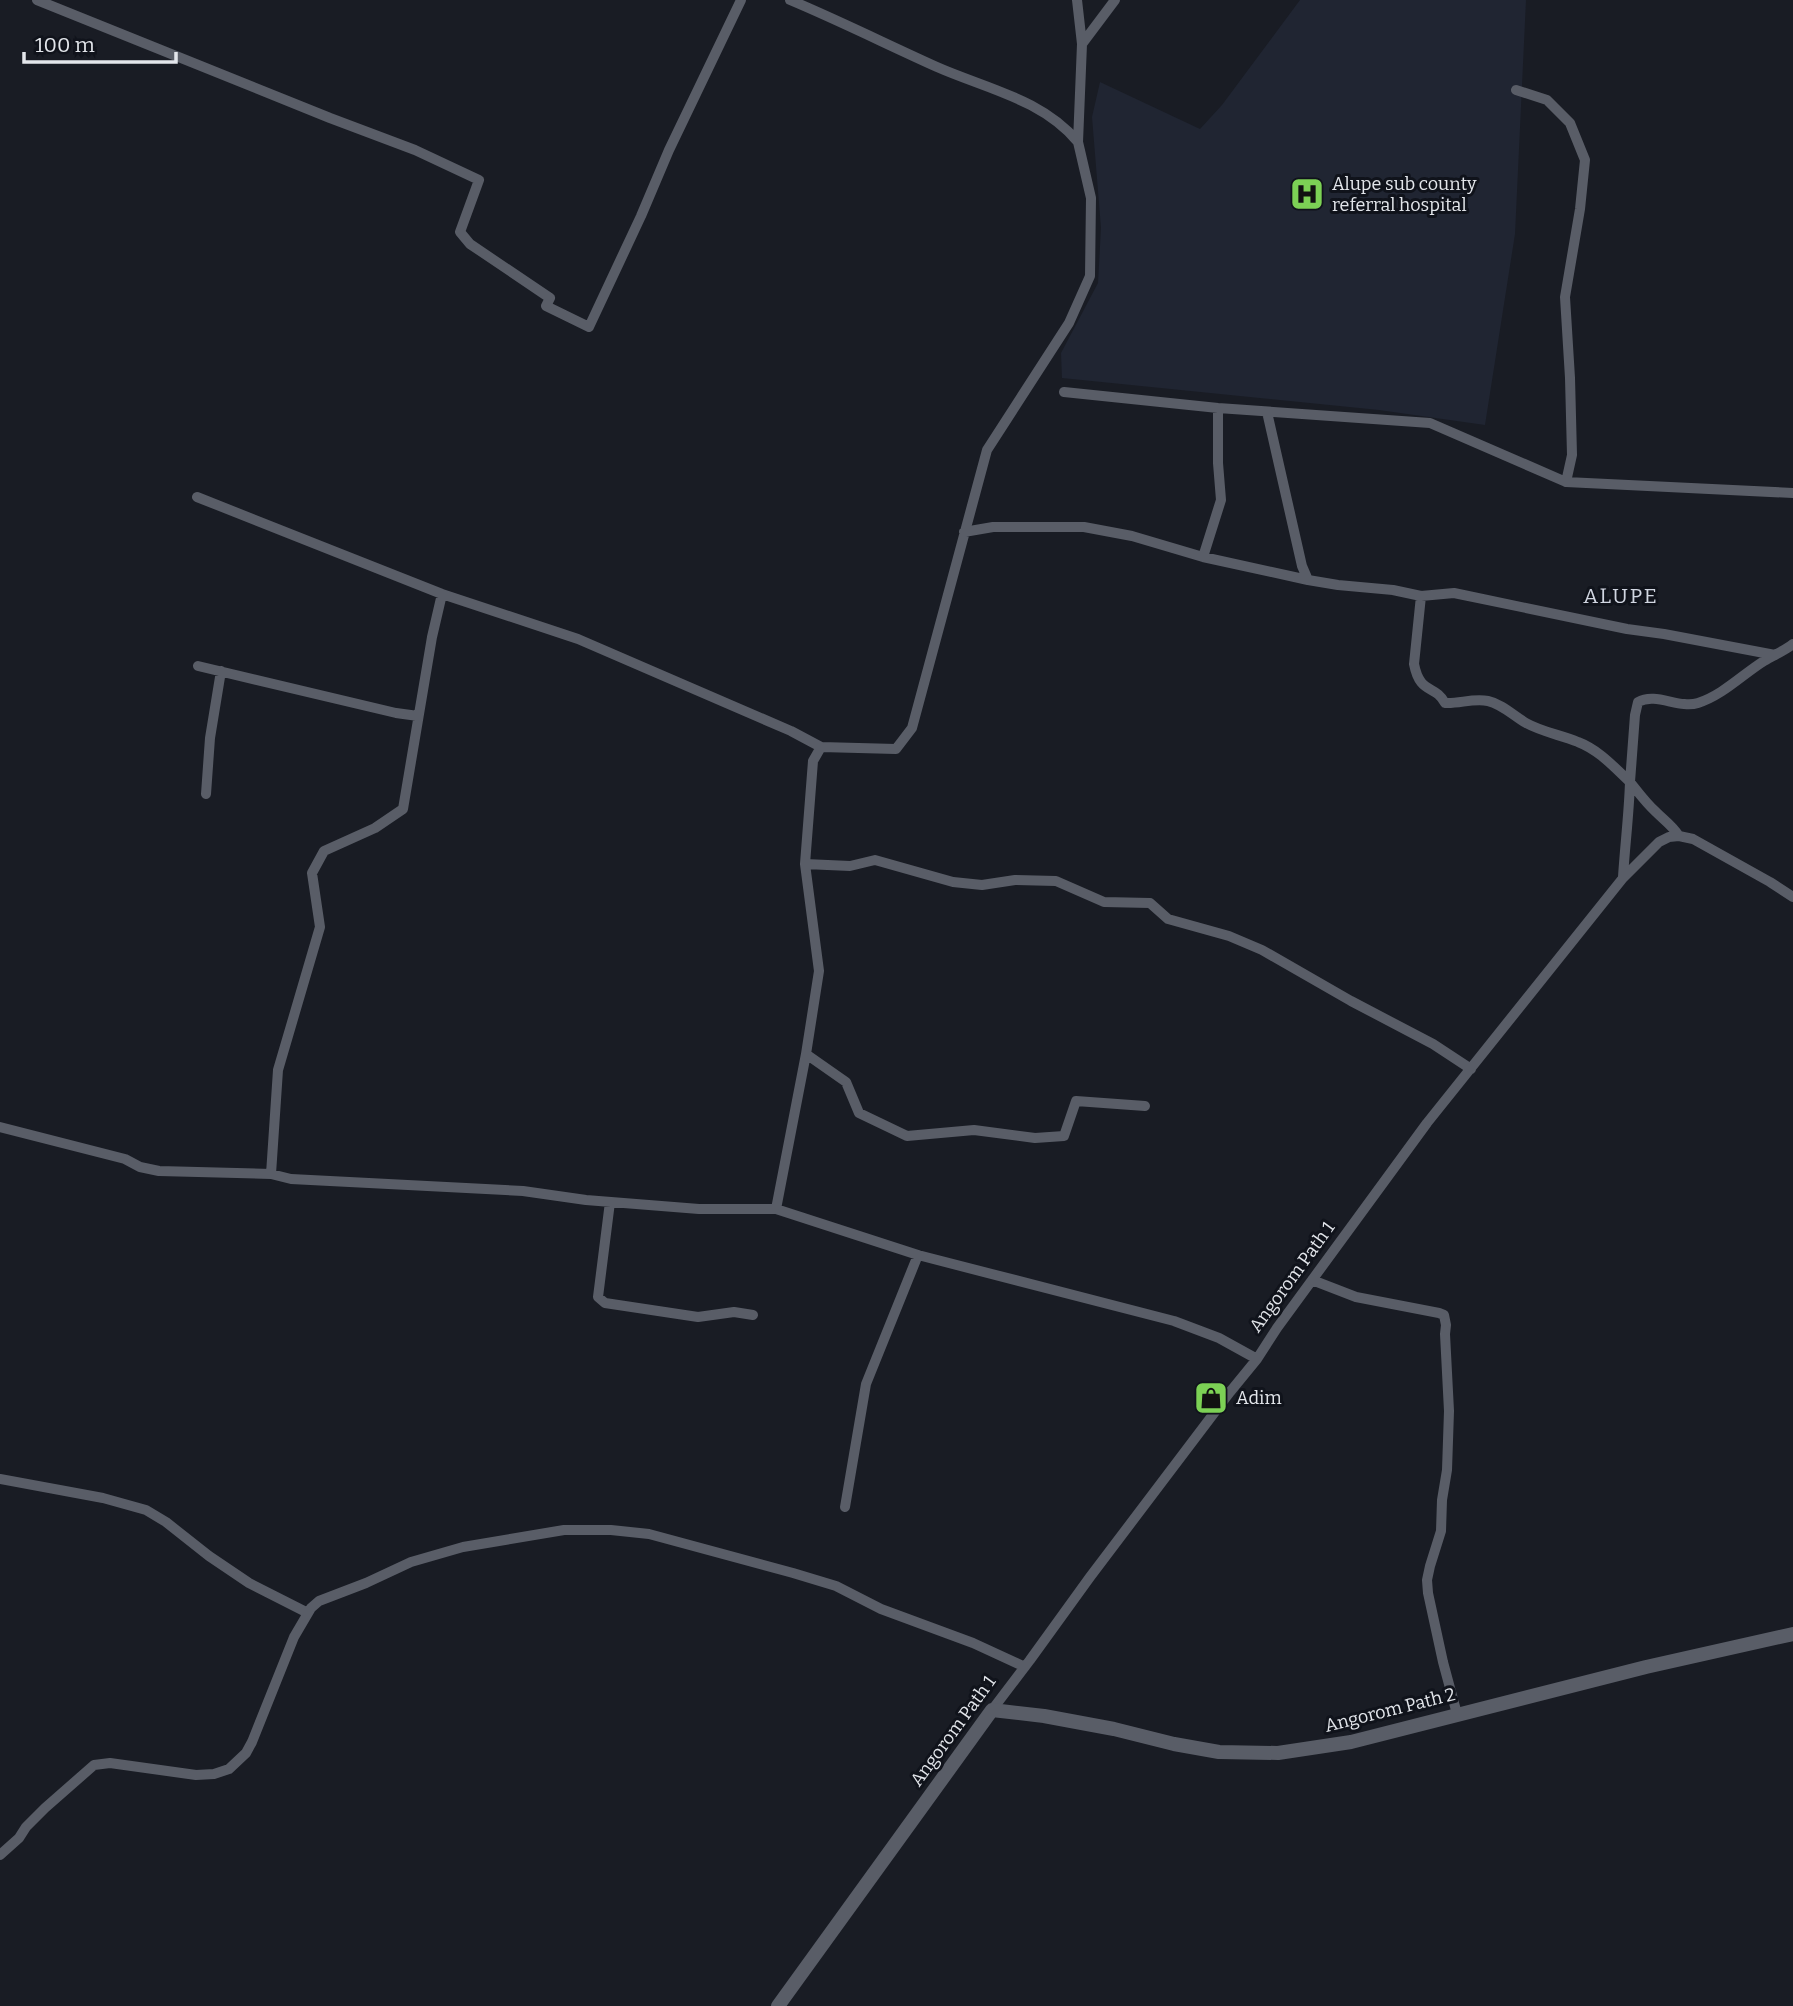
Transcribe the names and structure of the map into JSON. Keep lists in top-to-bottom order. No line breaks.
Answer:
{"streets":{"street":["Angorom Path 1","Angorom Path 2"]},"crossings":[["Angorom Path 1","Angorom Path 2"]],"districts":["ALUPE"],"places":{"hospital":["Alupe sub county referral hospital"],"shop":["Adim"]},"scale_bar":"100 m"}
